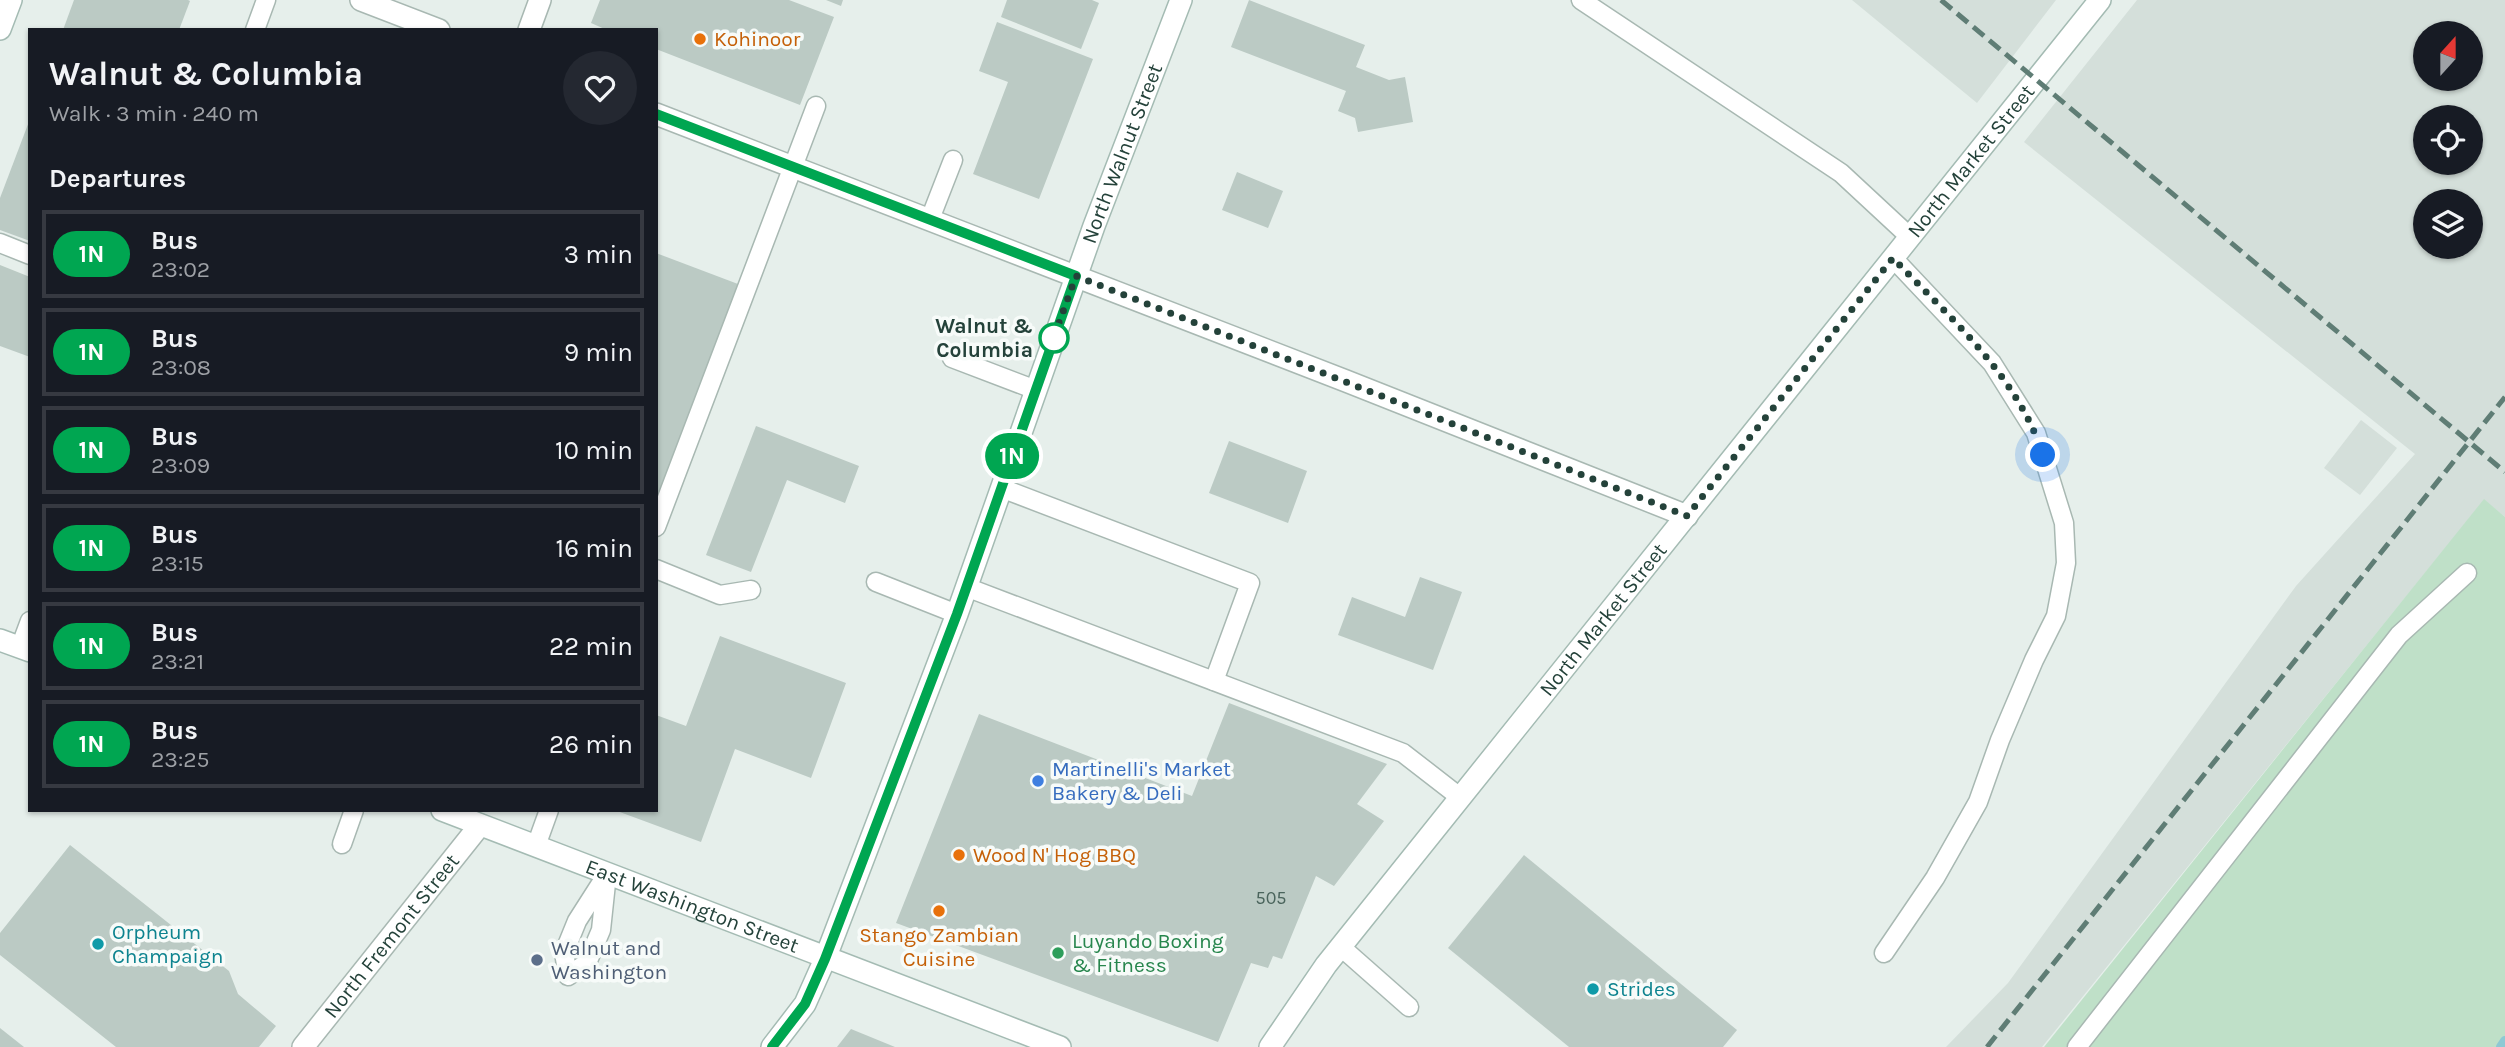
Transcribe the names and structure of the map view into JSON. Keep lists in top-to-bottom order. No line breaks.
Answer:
{"streets":{"street":["North Walnut Street","North Market Street","East Washington Street","North Fremont Street"]},"crossings":[["North Walnut Street","East Washington Street"],["East Washington Street","North Fremont Street"]],"places":["Kohinoor","Walnut & Columbia","Martinelli's Market Bakery & Deli","Wood N' Hog BBQ","Stango Zambian Cuisine","Orpheum Champaign","Luyando Boxing & Fitness","Walnut and Washington","Strides"],"lines":["bus line 1N"],"house_numbers":["505"],"north":"top","page":{"on_map":"1N","heading":[["Walnut & Columbia","Walk · 3 min · 240 m"],"Departures"],"list":[{"mark":"1N","name":"Bus","note":"23:02","value":"3 min"},{"mark":"1N","name":"Bus","note":"23:08","value":"9 min"},{"mark":"1N","name":"Bus","note":"23:09","value":"10 min"},{"mark":"1N","name":"Bus","note":"23:15","value":"16 min"},{"mark":"1N","name":"Bus","note":"23:21","value":"22 min"},{"mark":"1N","name":"Bus","note":"23:25","value":"26 min"}]}}
